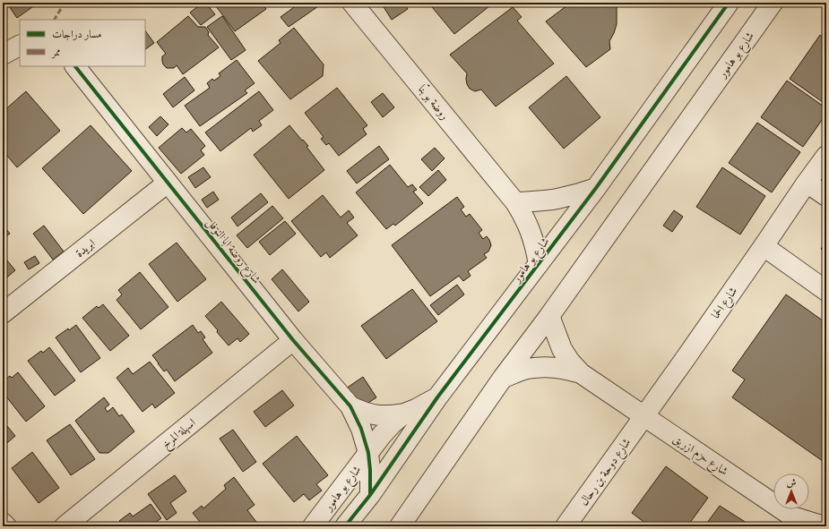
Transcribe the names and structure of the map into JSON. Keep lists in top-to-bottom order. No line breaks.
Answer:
{"streets":{"street":["شارع بو هامور","روضة بو بنّا","ابريدة","شارع روضة ابا النوفل","شارع الحما","اسهلة المرخ","شارع حزم ازريق","شارع دوحة بن رحال"]},"crossings":[["شارع بو هامور","روضة بو بنّا"],["شارع بو هامور","شارع روضة ابا النوفل"],["شارع بو هامور","شارع حزم ازريق"],["ابريدة","شارع روضة ابا النوفل"],["شارع روضة ابا النوفل","اسهلة المرخ"],["شارع الحما","شارع حزم ازريق"],["شارع الحما","شارع دوحة بن رحال"],["شارع حزم ازريق","شارع دوحة بن رحال"]],"legend":["مسار دراجات","ممر"],"north":"top"}
